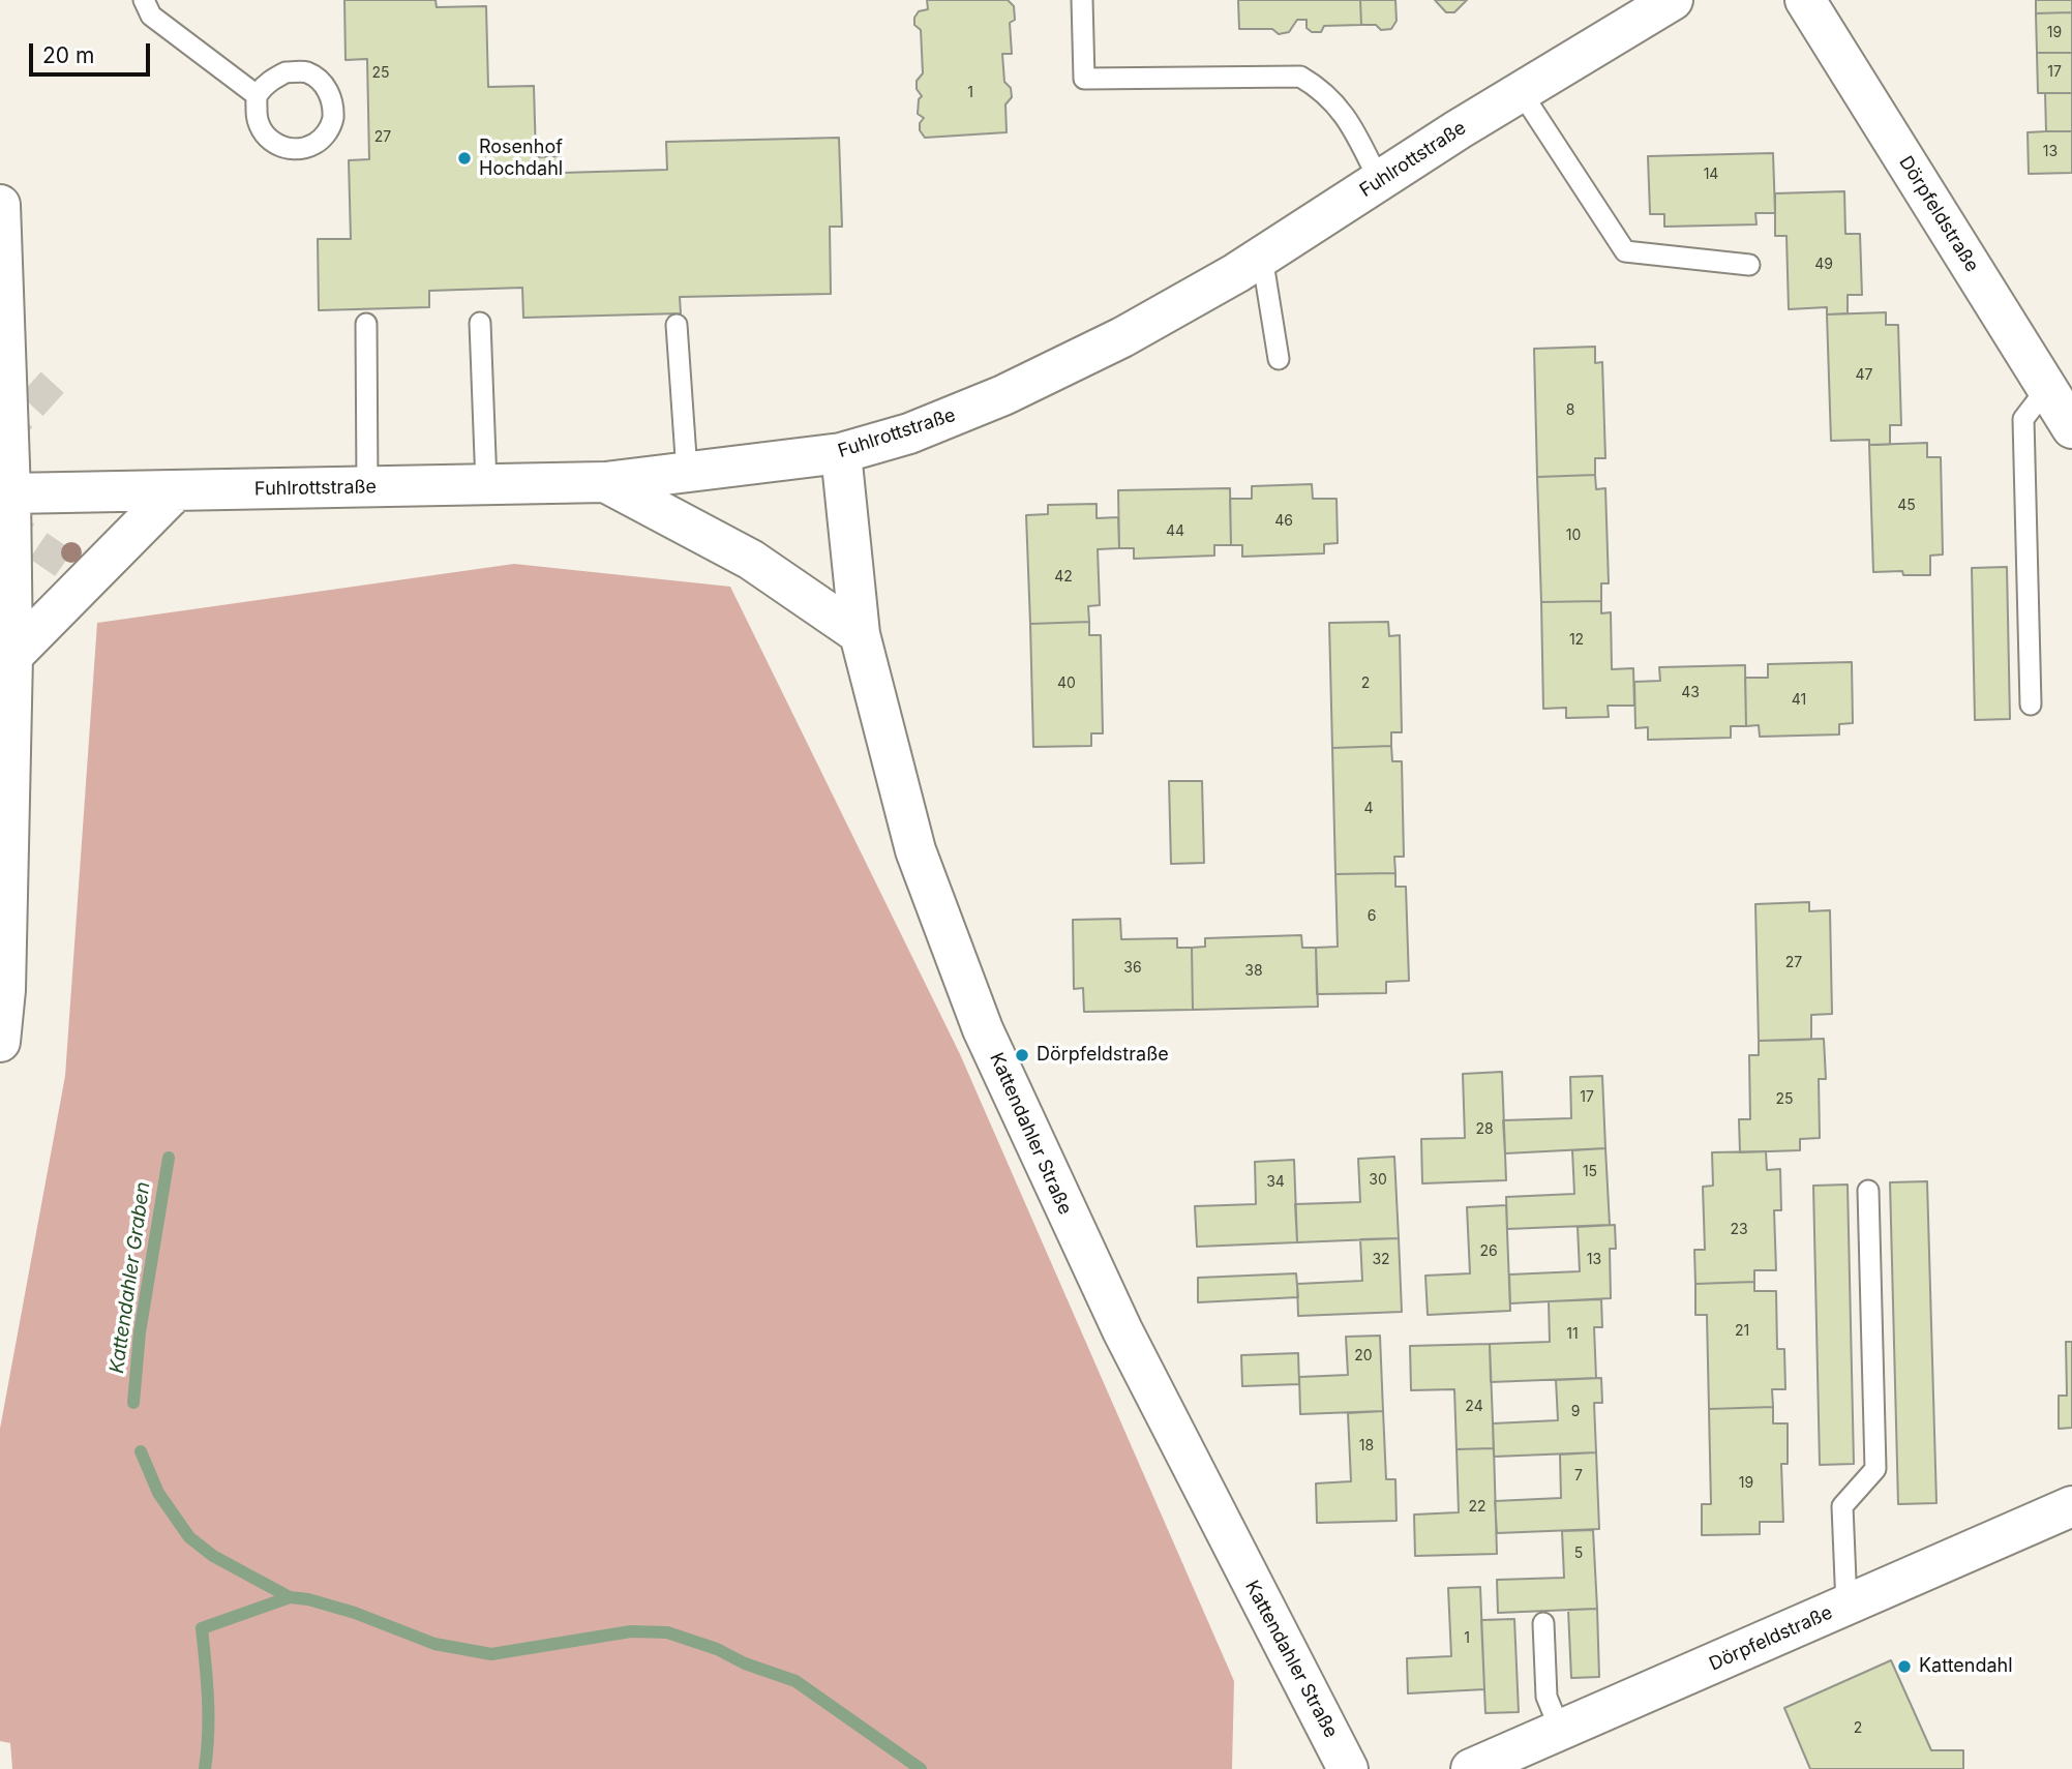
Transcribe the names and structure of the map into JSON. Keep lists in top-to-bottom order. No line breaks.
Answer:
{"streets":{"street":["Fuhlrottstraße","Dörpfeldstraße","Kattendahler Straße"]},"crossings":[["Fuhlrottstraße","Kattendahler Straße"]],"water":["Kattendahler Graben"],"places":["Rosenhof Hochdahl","Dörpfeldstraße","Kattendahl"],"house_numbers":["19","17","25","1","27","13","14","49","47","8","45","46","44","10","42","12","40","2","43","41","4","6","27","36","38","17","25","28","15","30","34","23","26","32","13","21","11","20","24","9","18","7","19","22","5","1","2"],"scale_bar":"20 m"}
